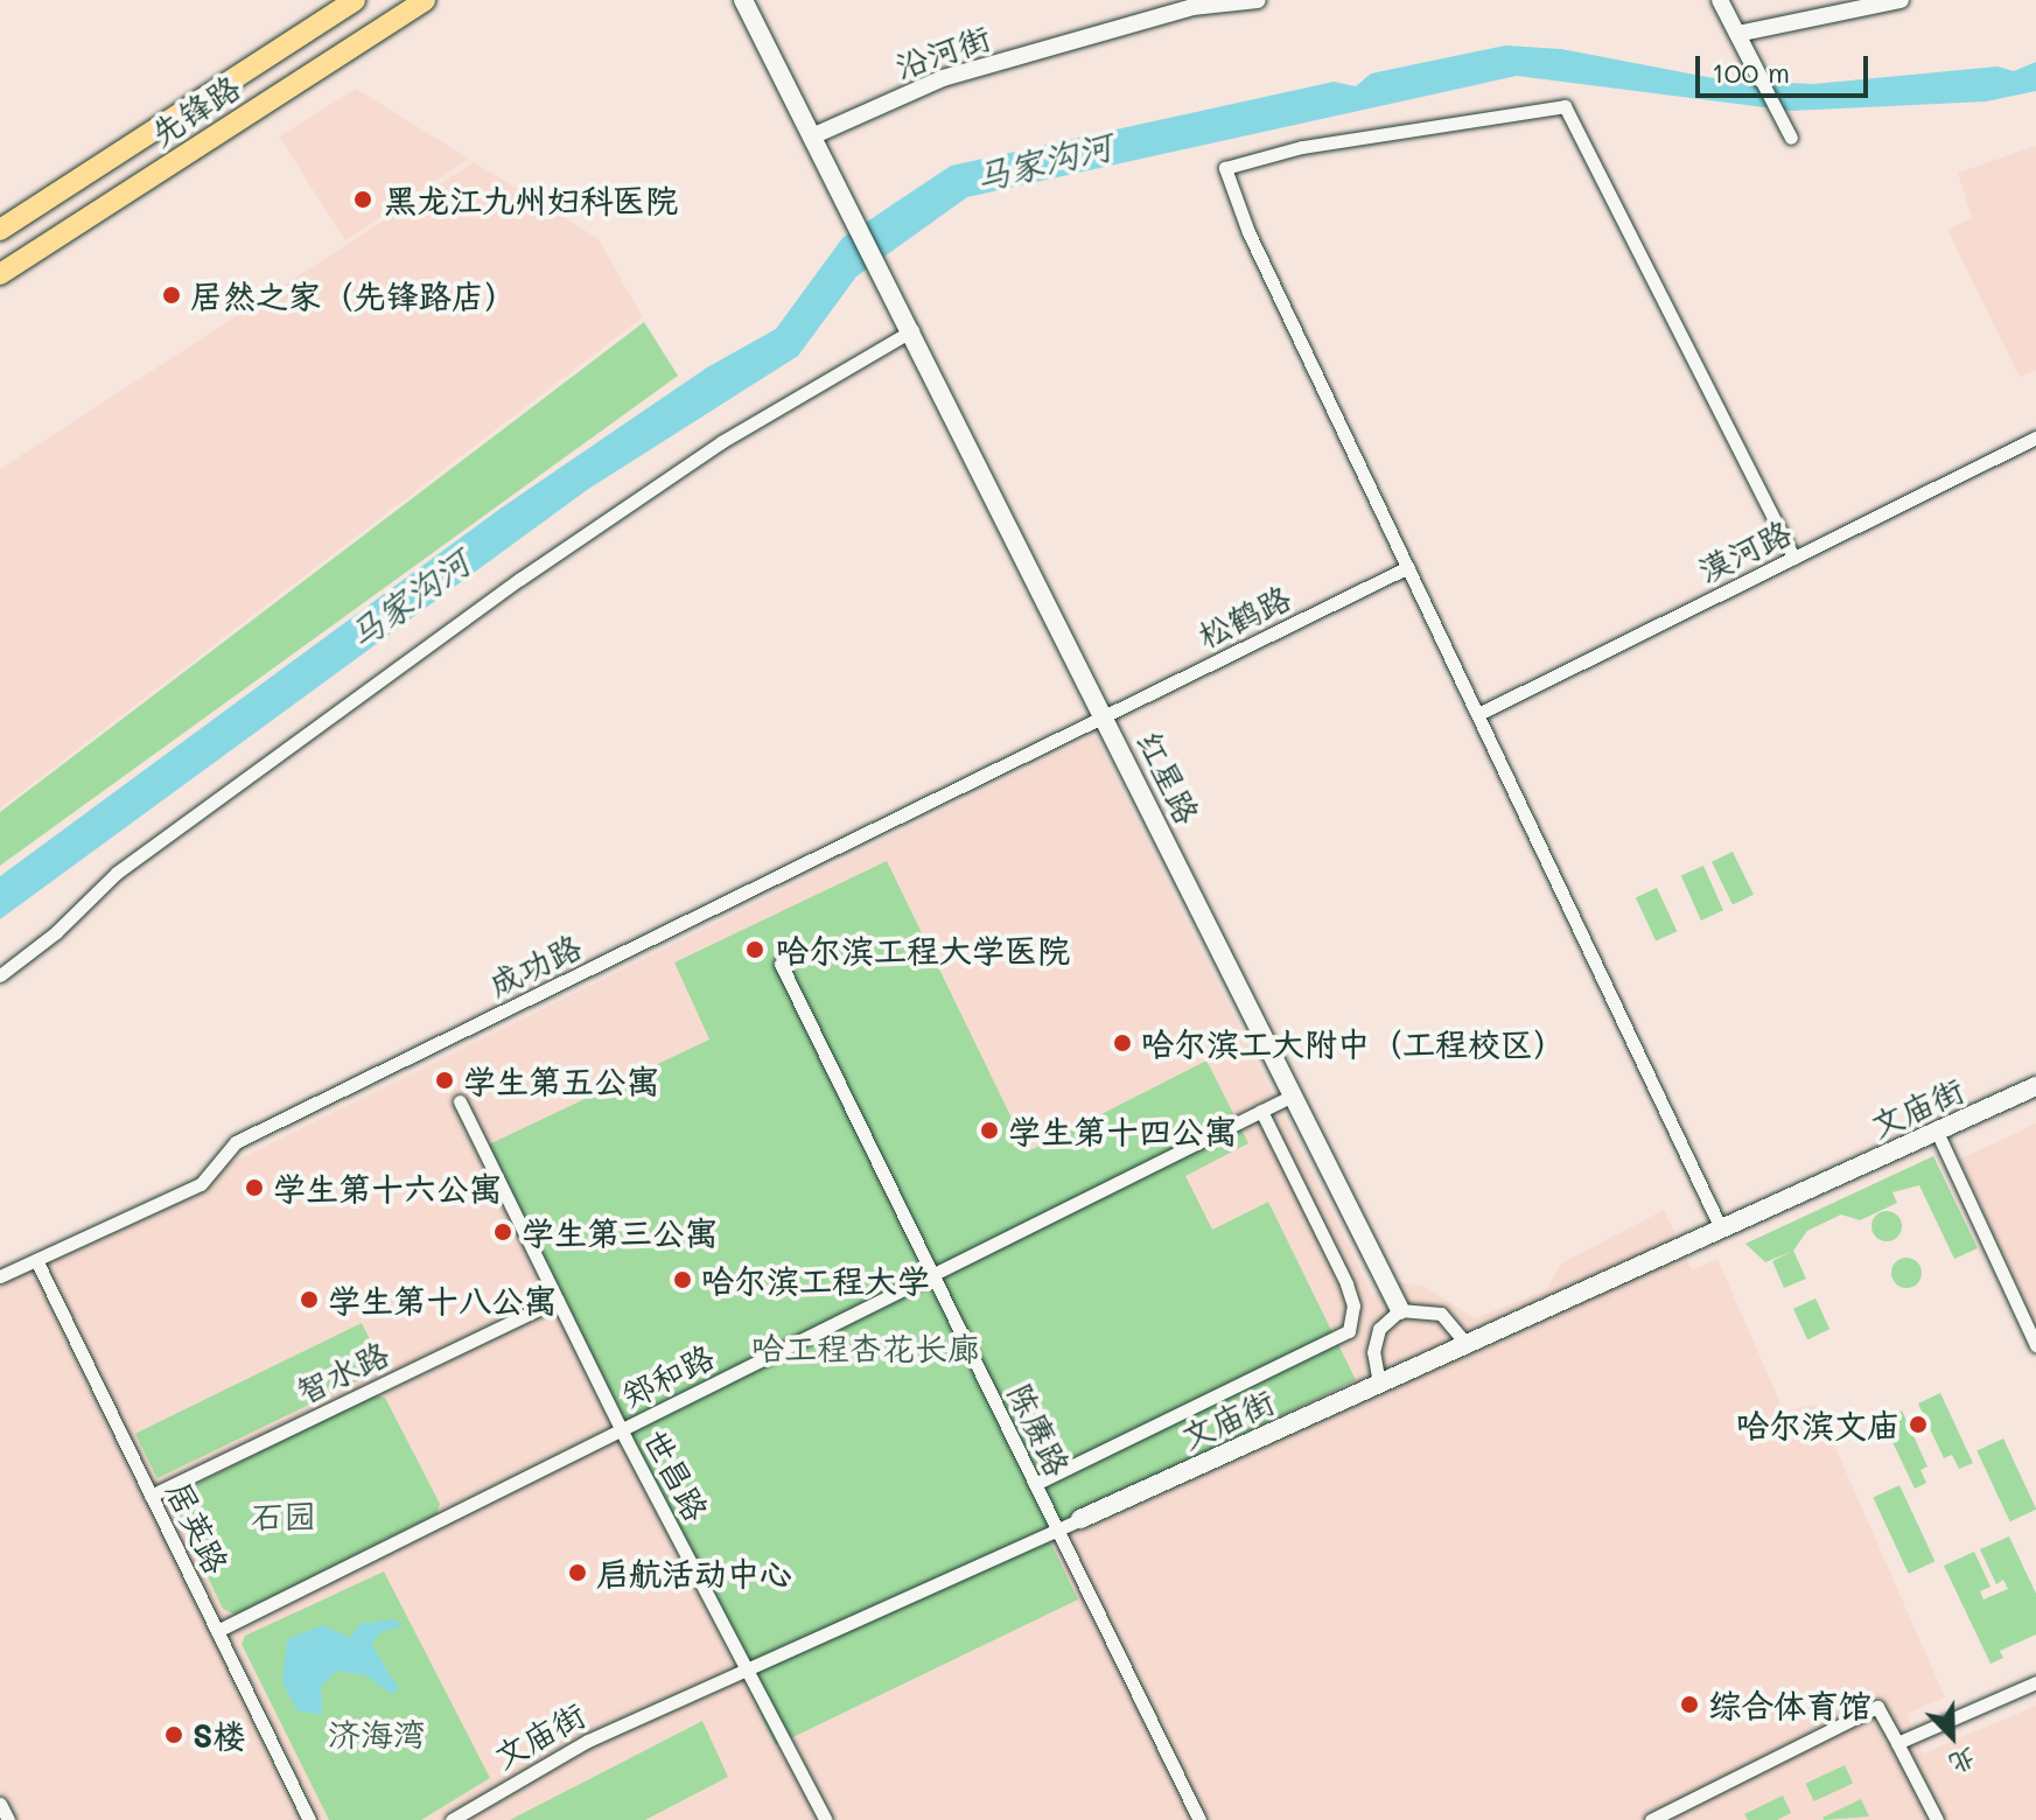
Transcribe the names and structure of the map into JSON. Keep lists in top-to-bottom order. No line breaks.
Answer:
{"streets":{"main road":["先锋路","红星路","文庙街"],"street":["沿河街","漠河路","松鹤路","成功路","智水路","郑和路","陈赓路","世昌路","居英路"]},"crossings":[["沿河街","红星路"],["松鹤路","红星路"],["松鹤路","成功路"],["红星路","成功路"],["红星路","郑和路"],["成功路","居英路"],["文庙街","陈赓路"],["文庙街","世昌路"],["智水路","世昌路"],["智水路","居英路"],["郑和路","陈赓路"],["郑和路","世昌路"],["郑和路","居英路"]],"water":["马家沟河"],"parks":["哈工程杏花长廊","石园","济海湾"],"places":["黑龙江九州妇科医院","居然之家（先锋路店）","哈尔滨工程大学医院","哈尔滨工大附中（工程校区）","学生第五公寓","学生第十四公寓","学生第十六公寓","学生第三公寓","哈尔滨工程大学","学生第十八公寓","哈尔滨文庙","启航活动中心","综合体育馆","S楼"],"scale_bar":"100 m","north":"bottom right"}
